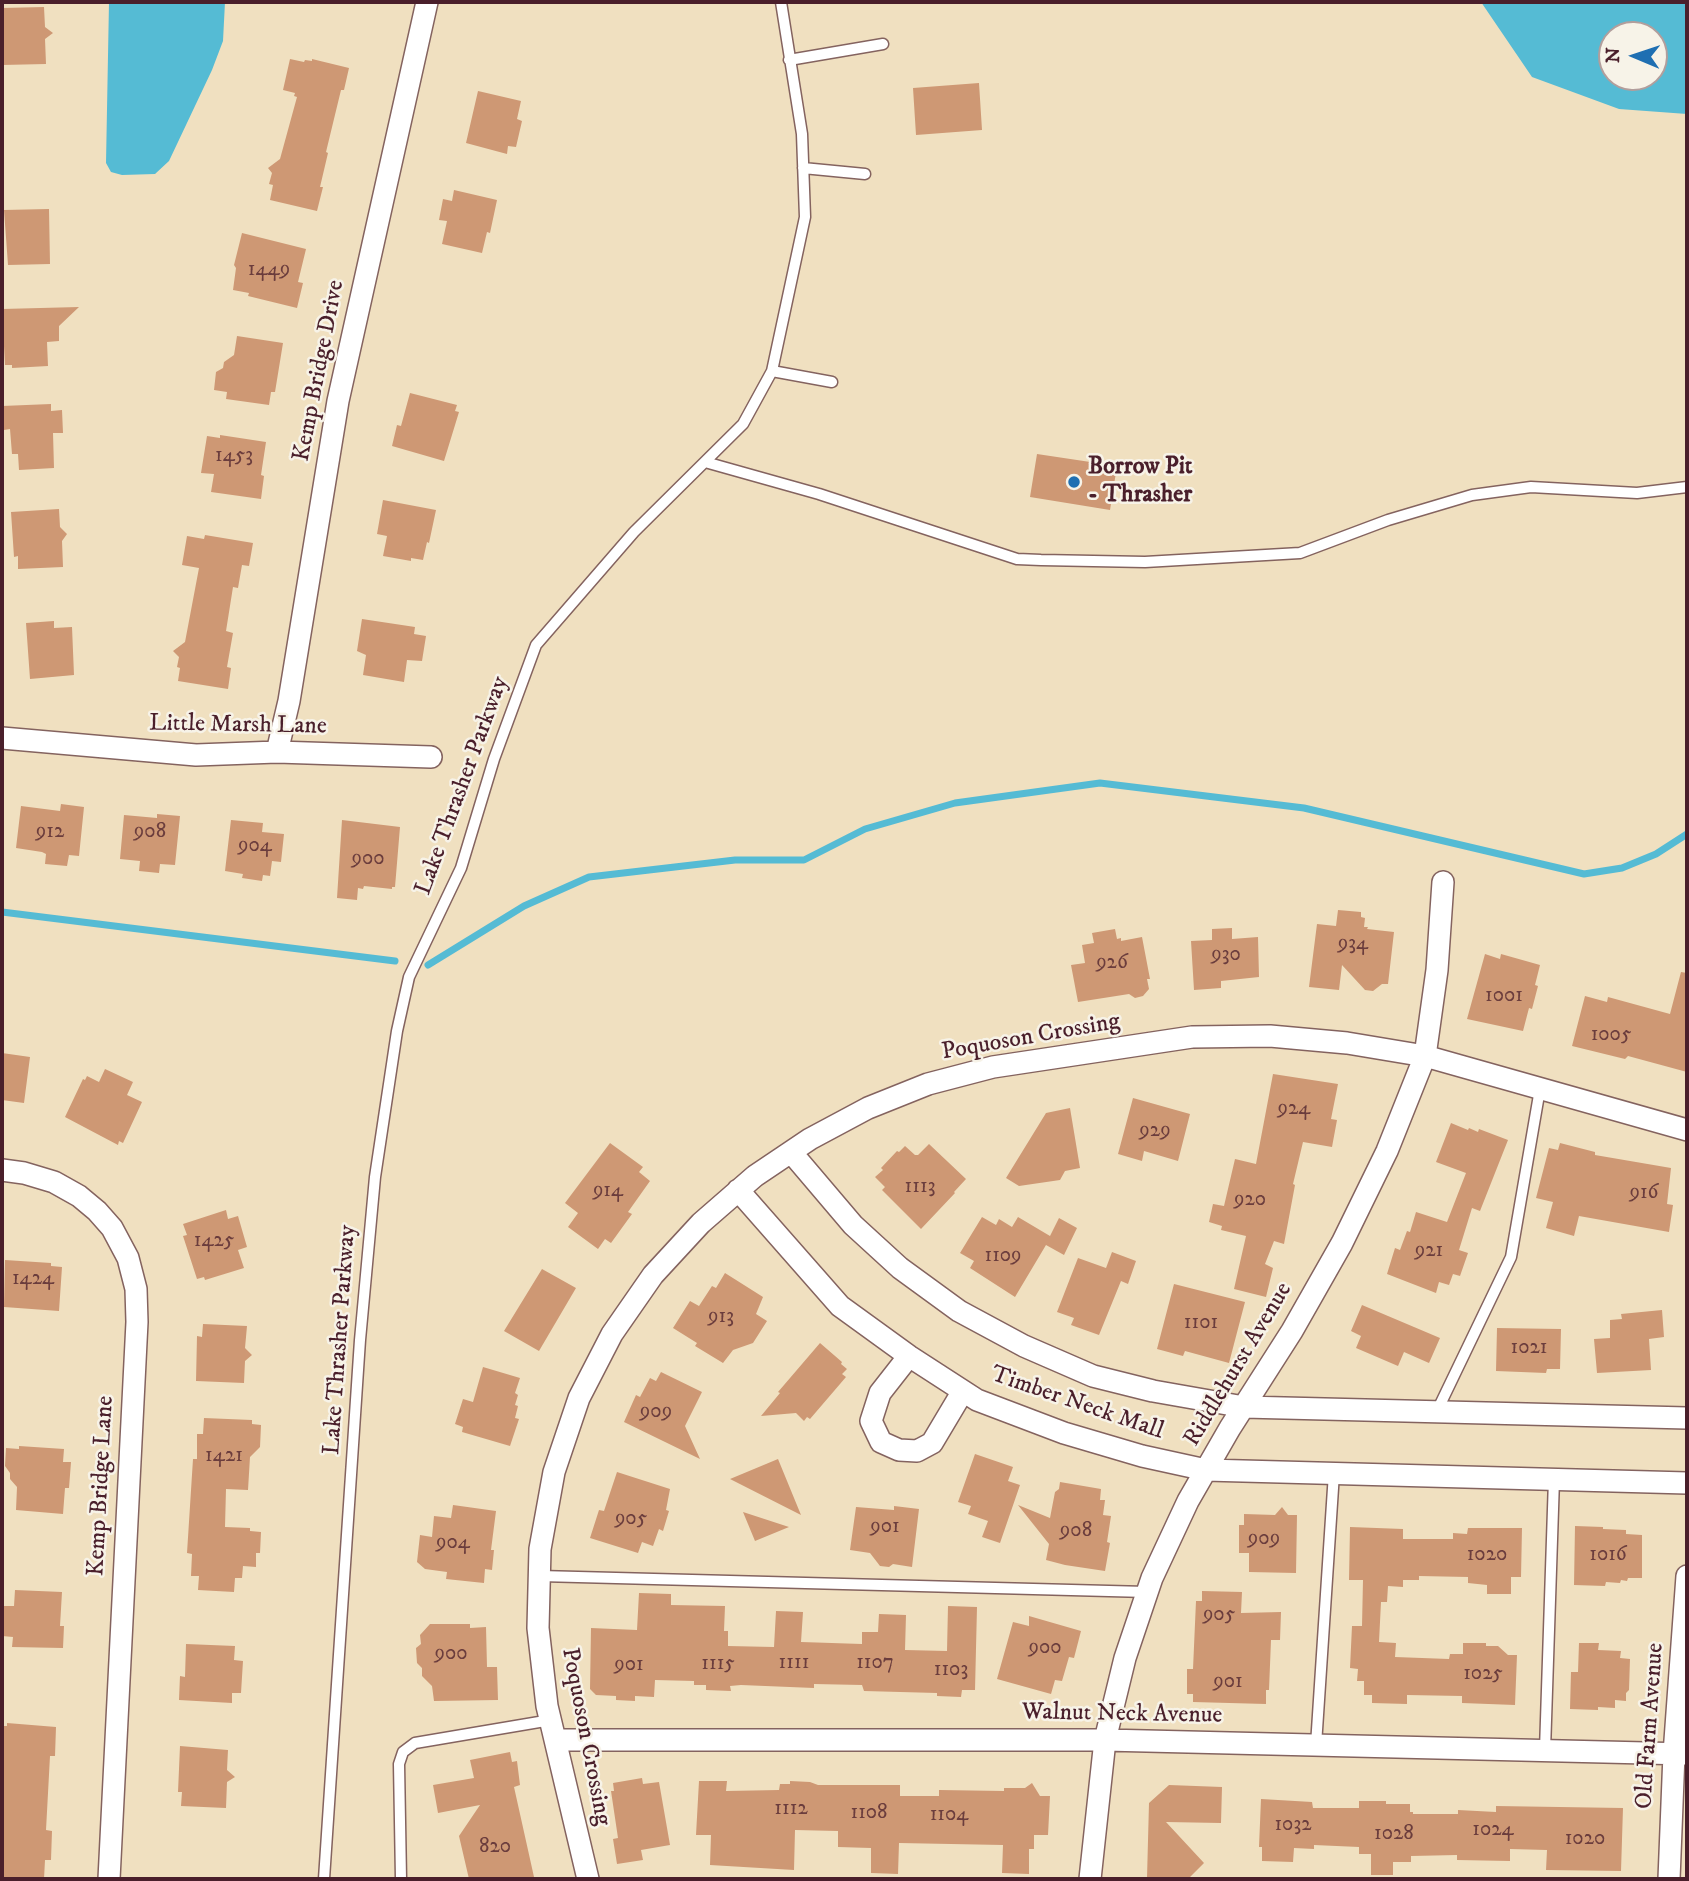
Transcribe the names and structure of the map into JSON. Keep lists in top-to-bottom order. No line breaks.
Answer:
{"streets":{"street":["Kemp Bridge Drive","Little Marsh Lane","Poquoson Crossing","Riddlehurst Avenue","Timber Neck Mall","Kemp Bridge Lane","Walnut Neck Avenue","Old Farm Avenue"],"lane":["Lake Thrasher Parkway"]},"crossings":[["Kemp Bridge Drive","Little Marsh Lane"],["Poquoson Crossing","Riddlehurst Avenue"],["Poquoson Crossing","Timber Neck Mall"],["Poquoson Crossing","Walnut Neck Avenue"],["Riddlehurst Avenue","Timber Neck Mall"],["Riddlehurst Avenue","Walnut Neck Avenue"],["Walnut Neck Avenue","Old Farm Avenue"]],"places":["Borrow Pit - Thrasher"],"house_numbers":["1449","1453","912","908","904","900","934","930","926","1001","1005","924","929","1113","914","916","920","1425","921","1109","1424","913","1101","1021","909","1421","905","901","908","909","904","1020","1016","905","900","900","1111","1107","1115","901","1103","1025","901","1112","1108","1104","1032","1024","1028","1020","820"],"north":"left"}
